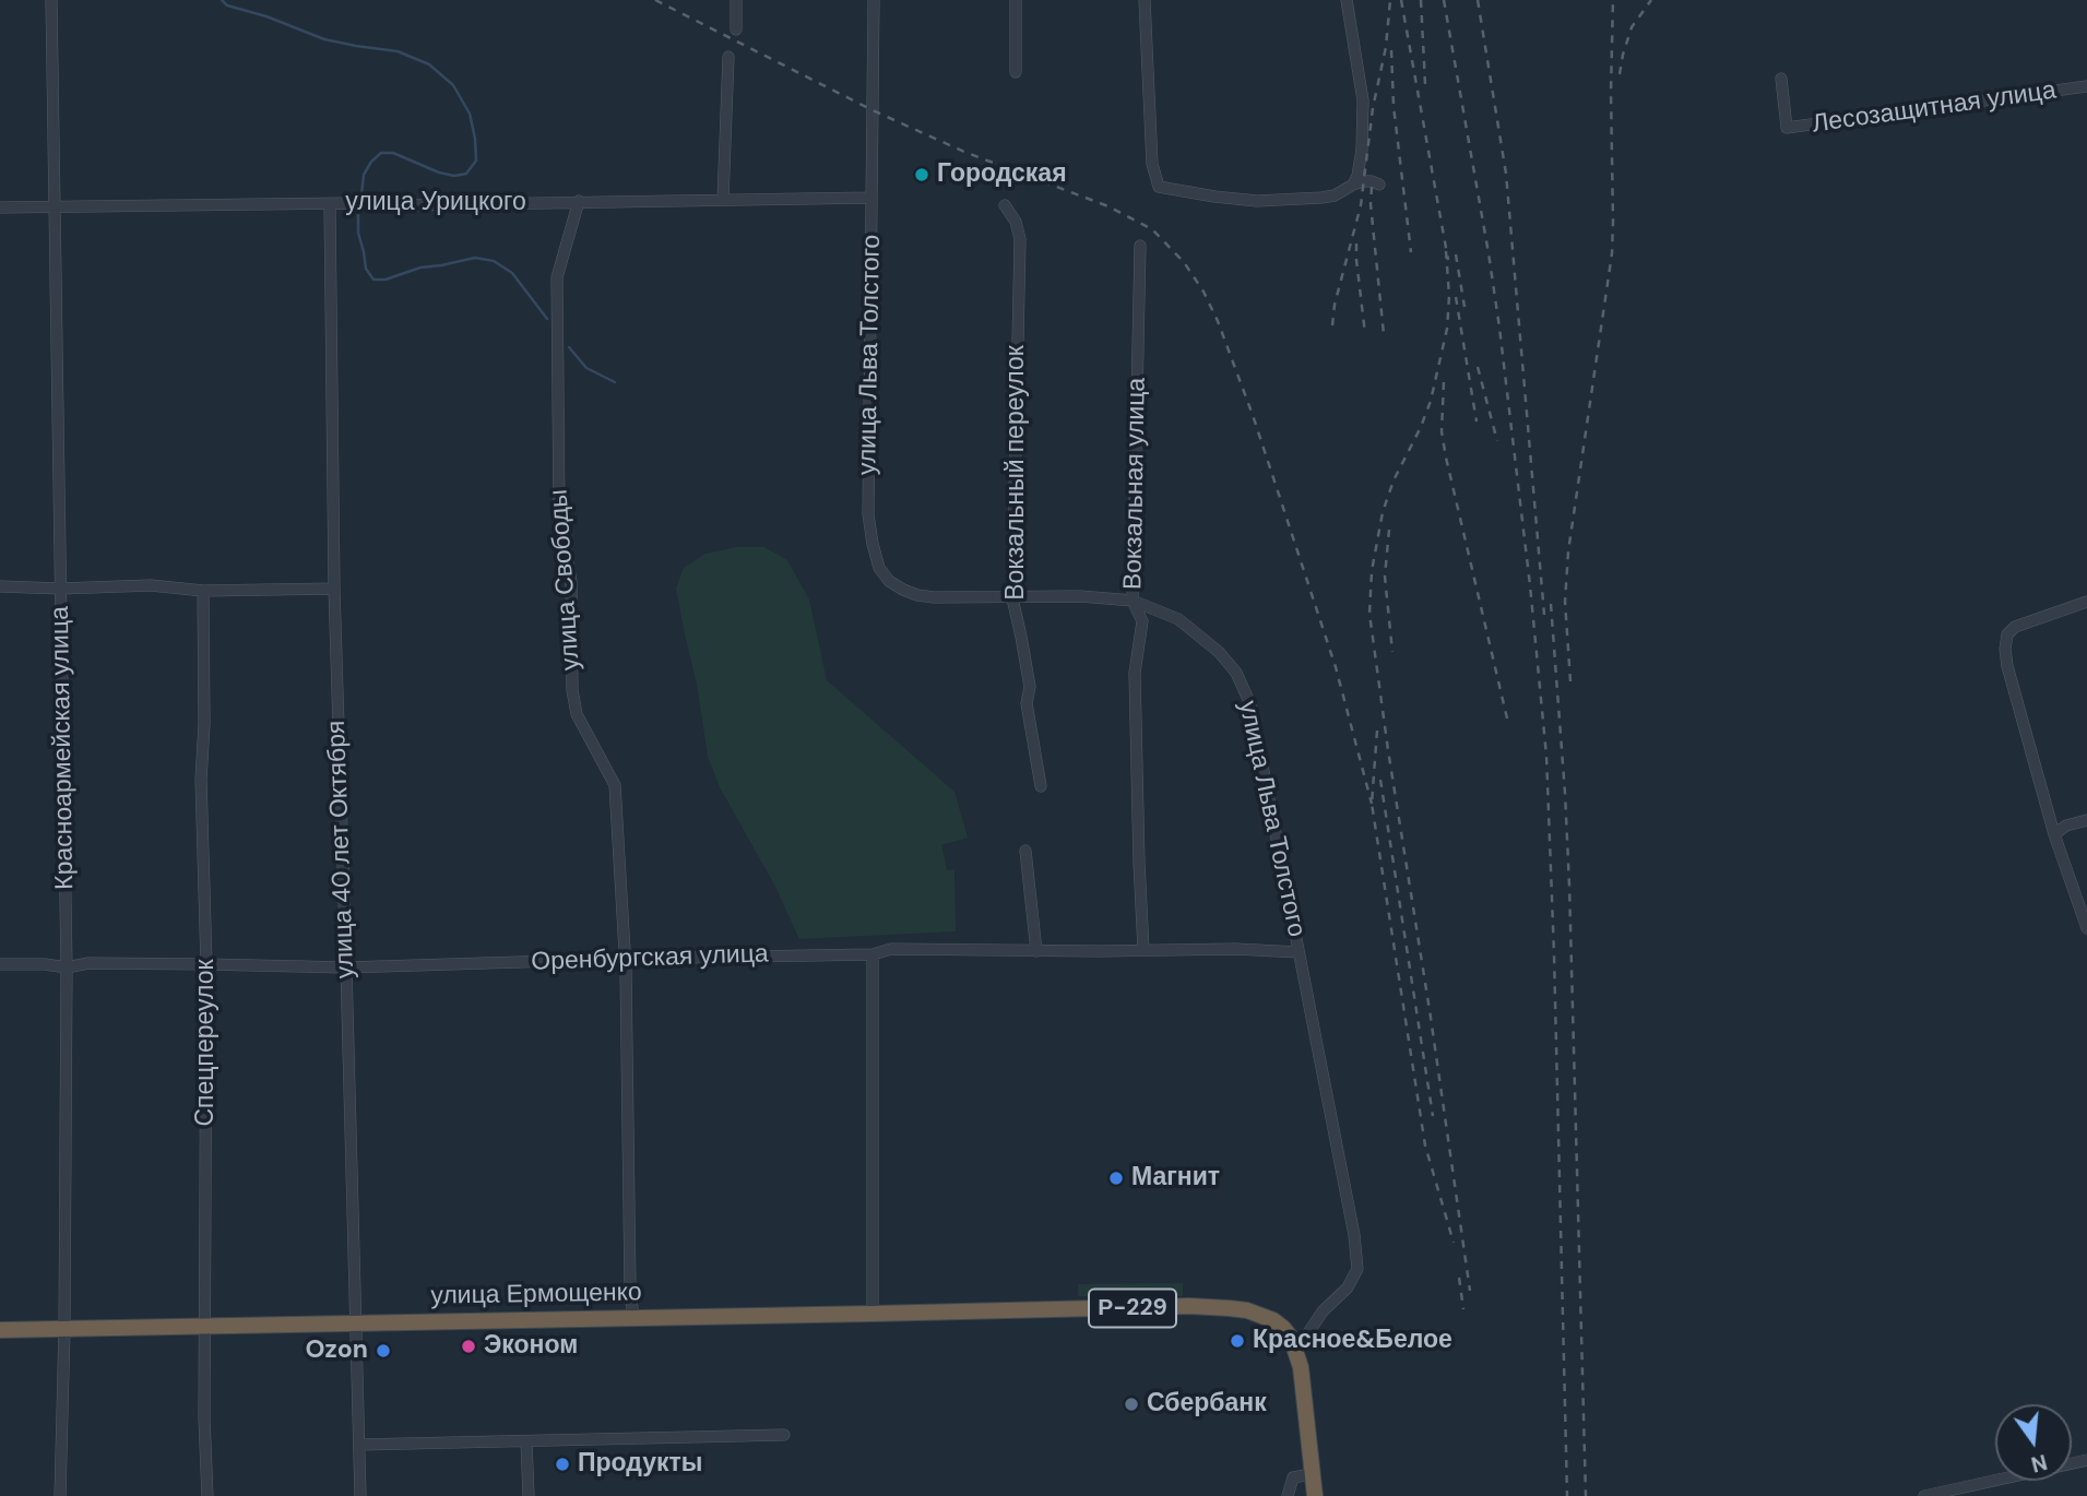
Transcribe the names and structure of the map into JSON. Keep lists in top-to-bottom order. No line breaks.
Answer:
{"streets":{"highway":["улица Ермощенко","Р-229"],"street":["Лесозащитная улица","улица Урицкого","улица Льва Толстого","Вокзальный переулок","Вокзальная улица","улица Свободы","Красноармейская улица","улица 40 лет Октября","Оренбургская улица","Спецпереулок"]},"crossings":[["улица Урицкого","улица Льва Толстого"],["улица Урицкого","улица Свободы"],["улица Урицкого","Красноармейская улица"],["улица Урицкого","улица 40 лет Октября"],["улица Льва Толстого","Вокзальный переулок"],["улица Льва Толстого","Вокзальная улица"],["улица Льва Толстого","Оренбургская улица"],["улица Льва Толстого","улица Ермощенко"],["Вокзальная улица","Оренбургская улица"],["улица Свободы","Оренбургская улица"],["улица Свободы","улица Ермощенко"],["Красноармейская улица","Оренбургская улица"],["Красноармейская улица","улица Ермощенко"],["улица 40 лет Октября","Оренбургская улица"],["улица 40 лет Октября","улица Ермощенко"],["Оренбургская улица","Спецпереулок"],["Спецпереулок","улица Ермощенко"]],"places":["Городская","Магнит","Красное&Белое","Эконом","Ozon","Сбербанк","Продукты"],"north":"bottom"}
